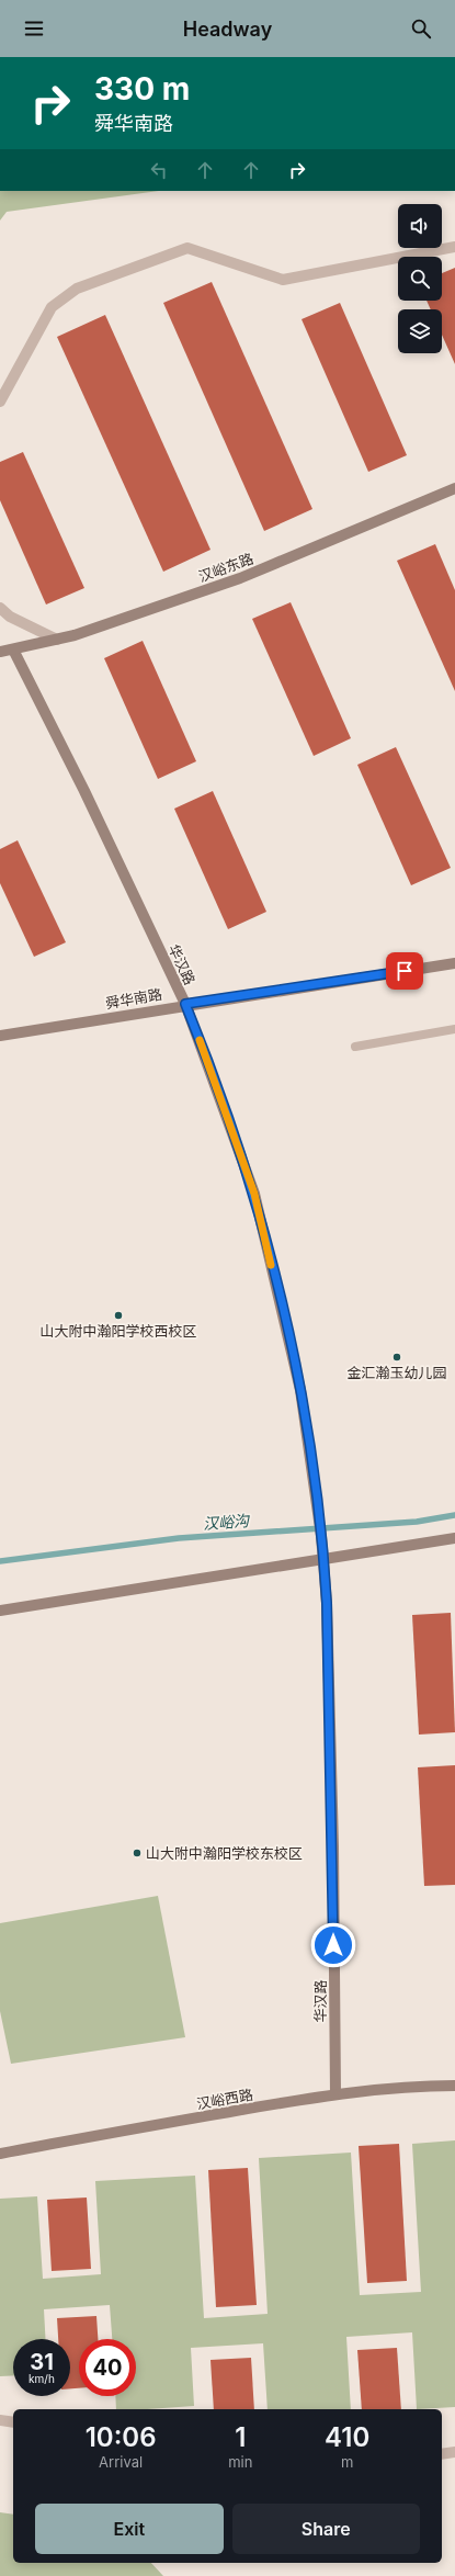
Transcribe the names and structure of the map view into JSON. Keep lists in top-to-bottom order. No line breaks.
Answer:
{"streets":{"street":["汉峪东路","华汉路","舜华南路","汉峪西路"]},"crossings":[["汉峪东路","华汉路"],["华汉路","舜华南路"],["华汉路","汉峪西路"]],"water":["汉峪沟"],"places":["山大附中瀚阳学校西校区","金汇瀚玉幼儿园","山大附中瀚阳学校东校区"],"page":{"header":"Headway","turn":["330 m","舜华南路"],"speed":"31 km/h","limit":"40","eta":["10:06","Arrival","1","min","410","m"],"buttons":["Exit","Share"]}}
